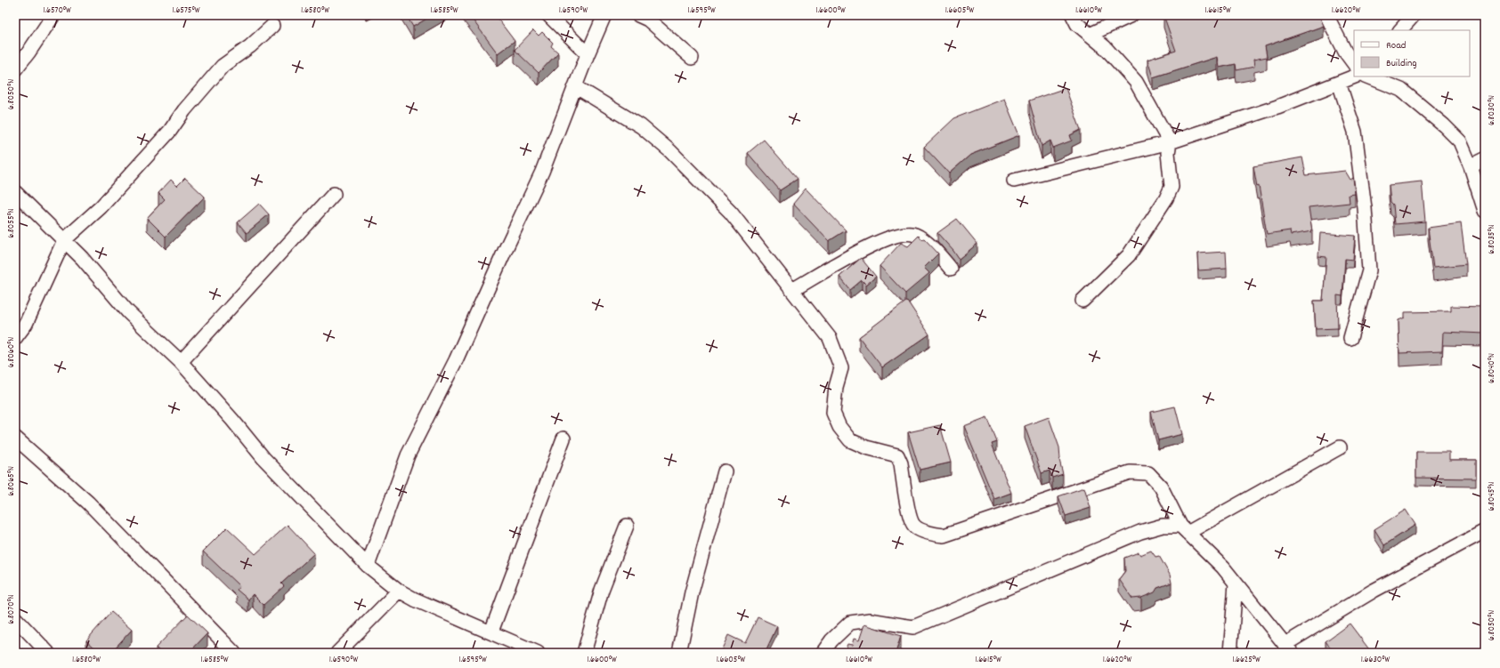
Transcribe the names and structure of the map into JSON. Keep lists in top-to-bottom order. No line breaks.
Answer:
{"legend":["Road","Building"],"coordinates":["1.6570°W","1.6575°W","1.6580°W","1.6585°W","1.6590°W","1.6595°W","1.6600°W","1.6605°W","1.6610°W","1.6615°W","1.6620°W","6.8050°N","6.8030°N","6.8055°N","6.8035°N","6.8060°N","6.8040°N","6.8065°N","6.8045°N","6.8070°N","1.6625°W","1.6630°W"]}
